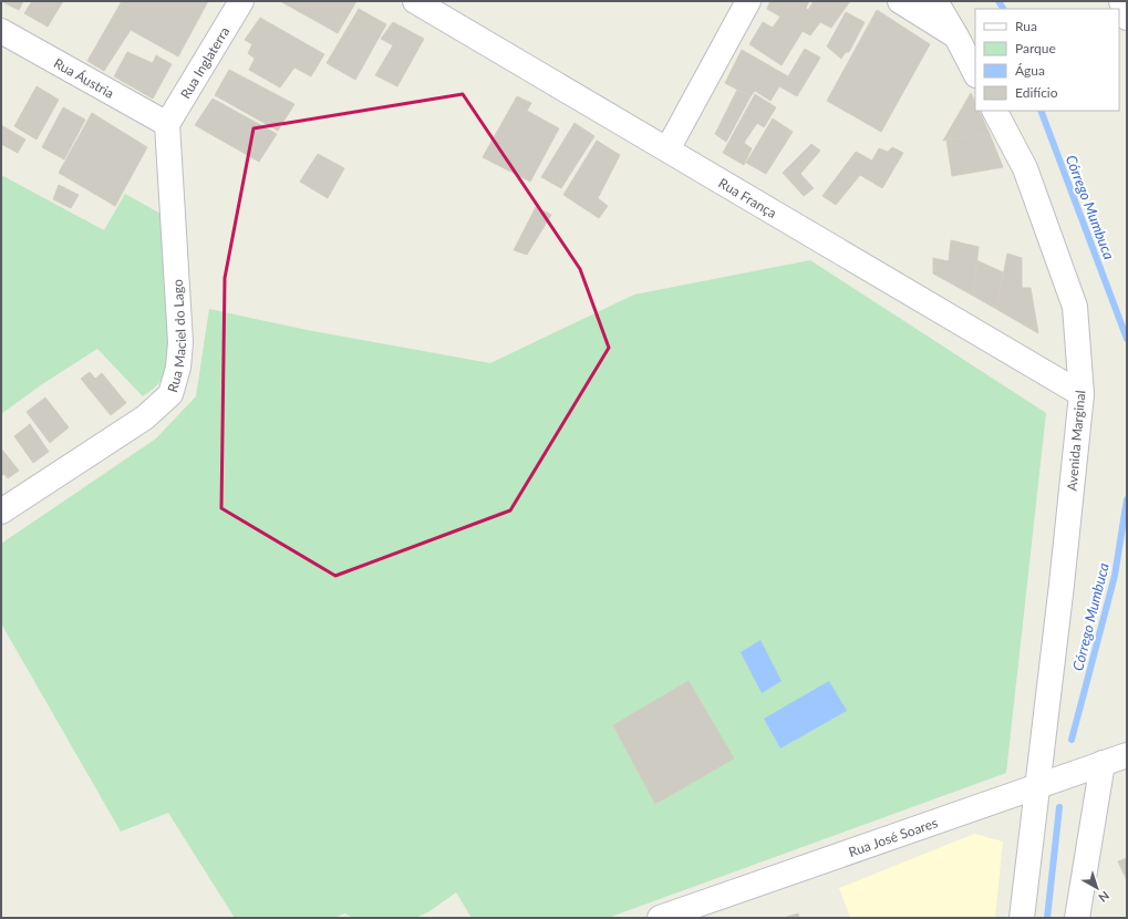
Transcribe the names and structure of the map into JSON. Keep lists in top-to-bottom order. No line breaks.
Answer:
{"streets":{"street":["Rua Inglaterra","Rua Áustria","Rua França","Rua Maciel do Lago","Avenida Marginal","Rua José Soares"]},"crossings":[["Rua Inglaterra","Rua Áustria"],["Rua Inglaterra","Rua Maciel do Lago"],["Rua Áustria","Rua Maciel do Lago"],["Rua França","Avenida Marginal"],["Avenida Marginal","Rua José Soares"]],"water":["Córrego Mumbuca"],"legend":["Rua","Parque","Água","Edifício"],"north":"bottom right"}
